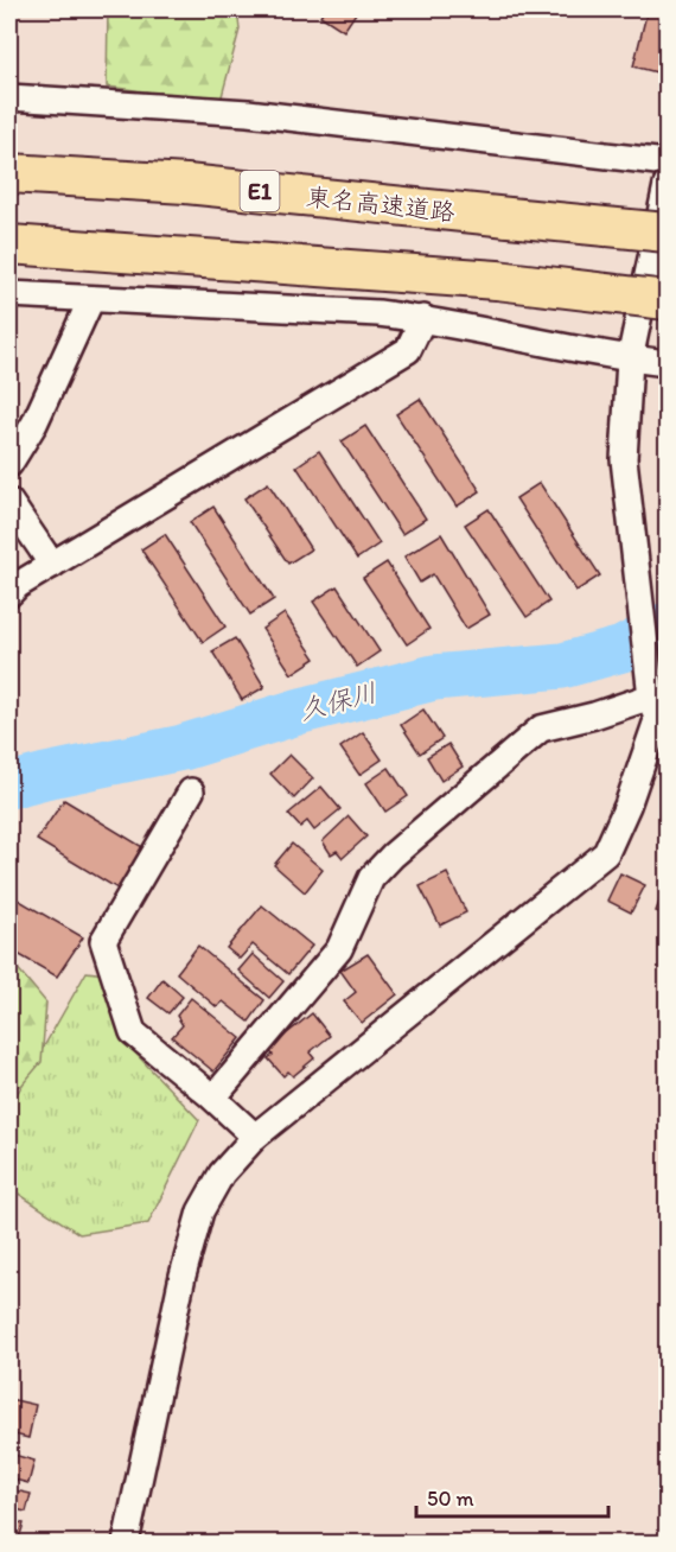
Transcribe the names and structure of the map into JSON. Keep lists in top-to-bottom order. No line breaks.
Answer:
{"streets":{"highway":["E1","東名高速道路"]},"water":["久保川"],"scale_bar":"50 m"}
